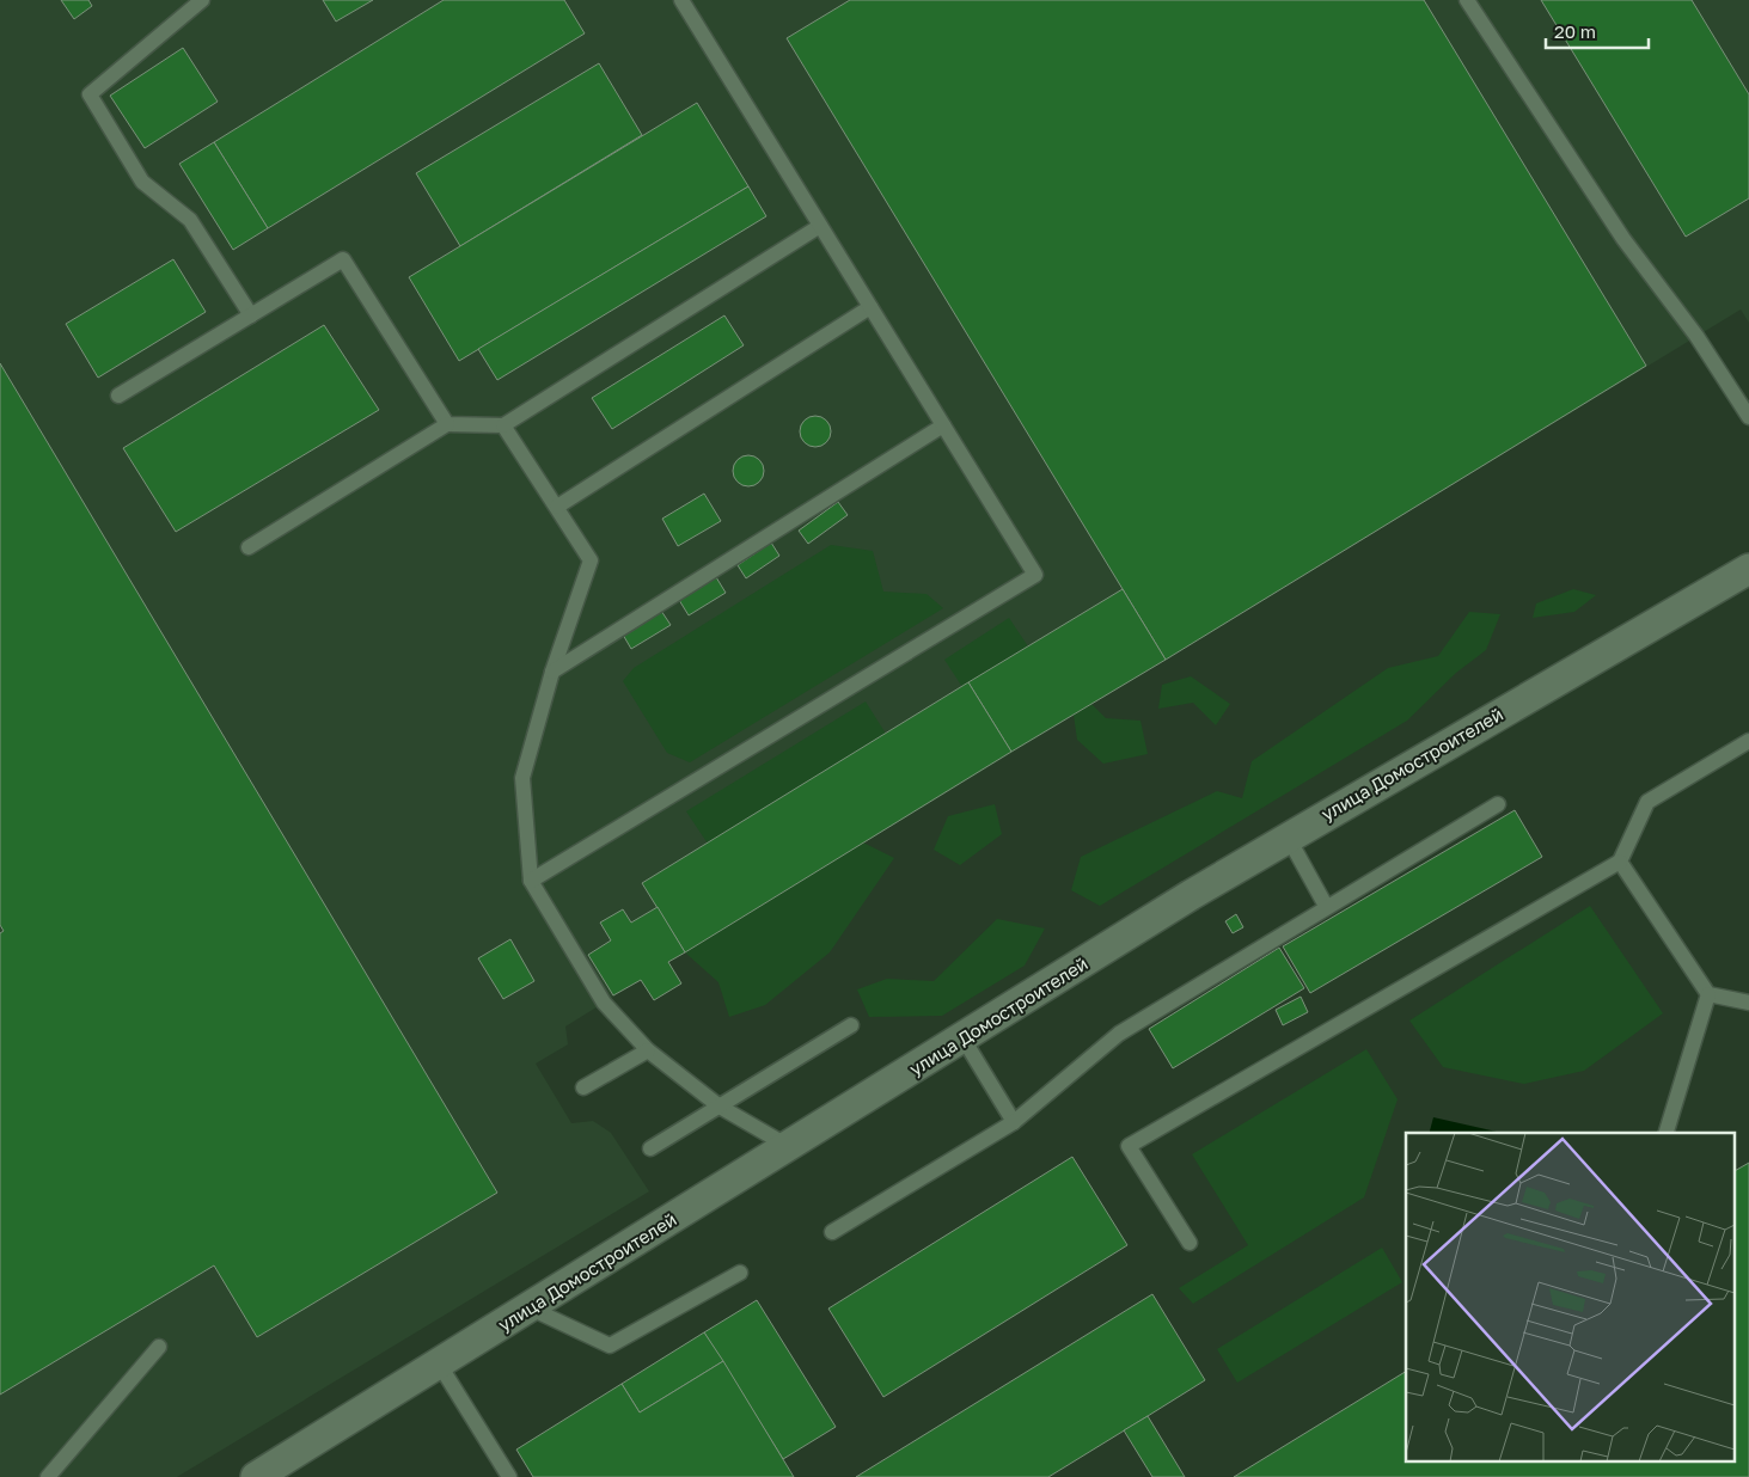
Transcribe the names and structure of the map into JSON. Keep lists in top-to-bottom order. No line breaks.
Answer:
{"streets":{"street":["улица Домостроителей"]},"scale_bar":"20 m"}
